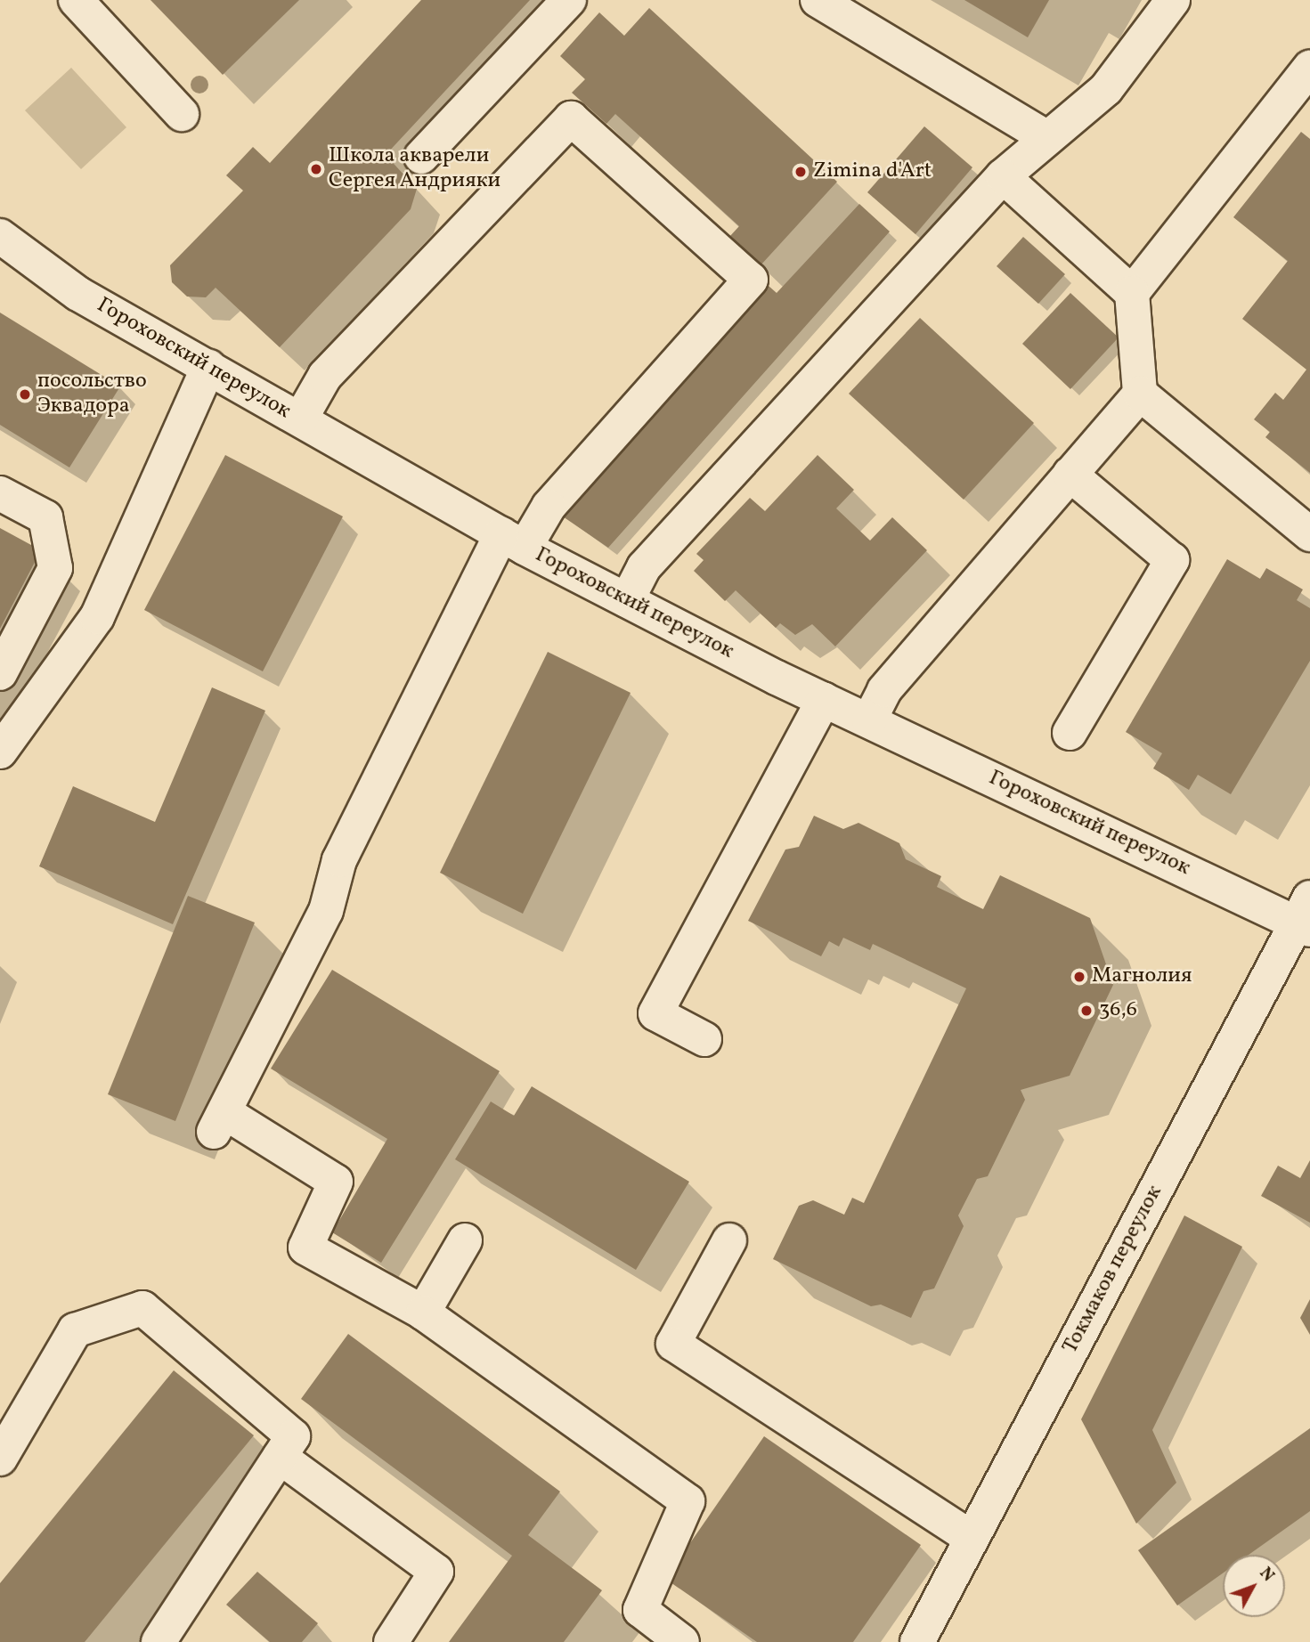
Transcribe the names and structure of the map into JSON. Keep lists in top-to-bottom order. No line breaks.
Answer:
{"streets":{"street":["Гороховский переулок","Токмаков переулок"]},"crossings":[["Гороховский переулок","Токмаков переулок"]],"places":["Школа акварели Сергея Андрияки","Zimina d'Art","посольство Эквадора","Магнолия","36,6"],"north":"top right"}
